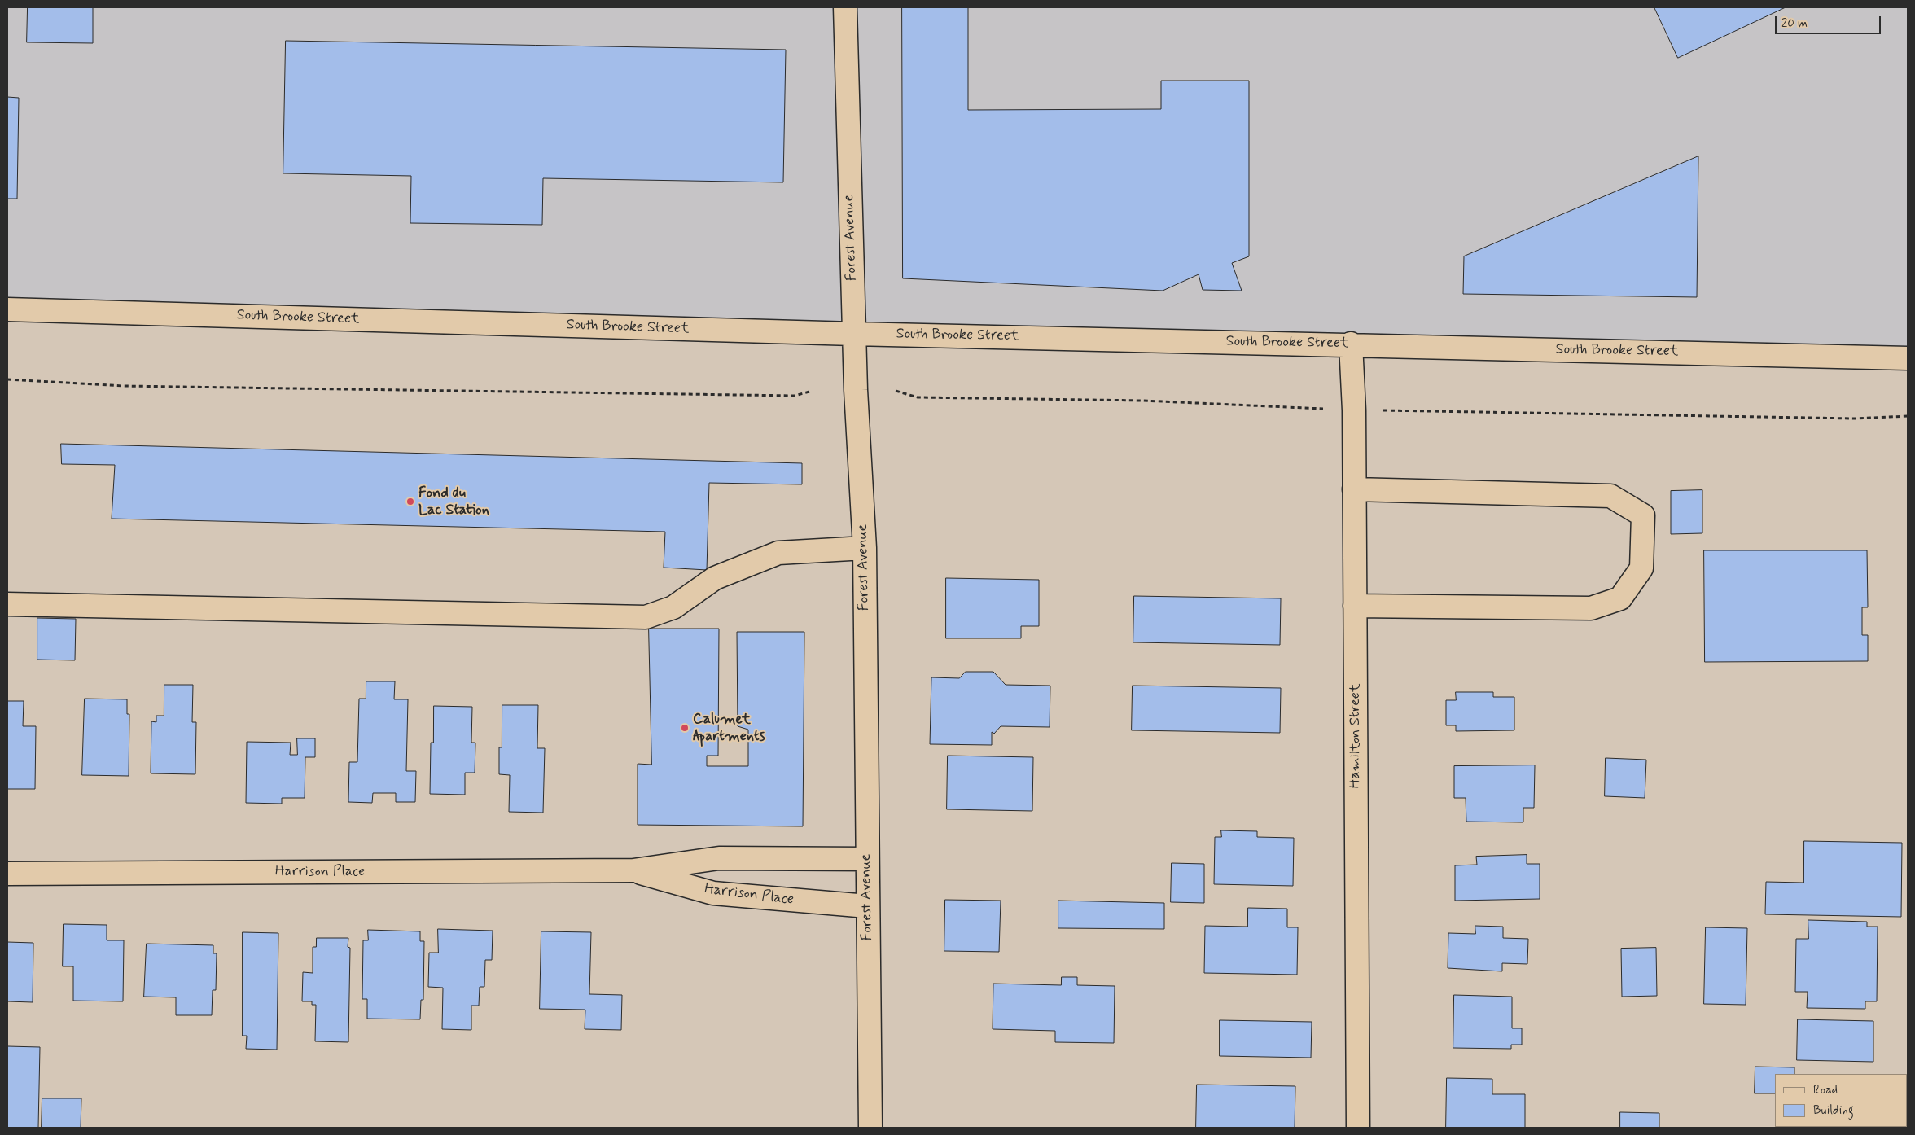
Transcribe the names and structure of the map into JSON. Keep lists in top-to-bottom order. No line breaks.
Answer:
{"streets":{"street":["Forest Avenue","South Brooke Street","Hamilton Street","Harrison Place"]},"crossings":[["Forest Avenue","South Brooke Street"],["Forest Avenue","Harrison Place"],["South Brooke Street","Hamilton Street"]],"places":["Fond du Lac Station","Calumet Apartments"],"legend":["Road","Building"],"scale_bar":"20 m"}
